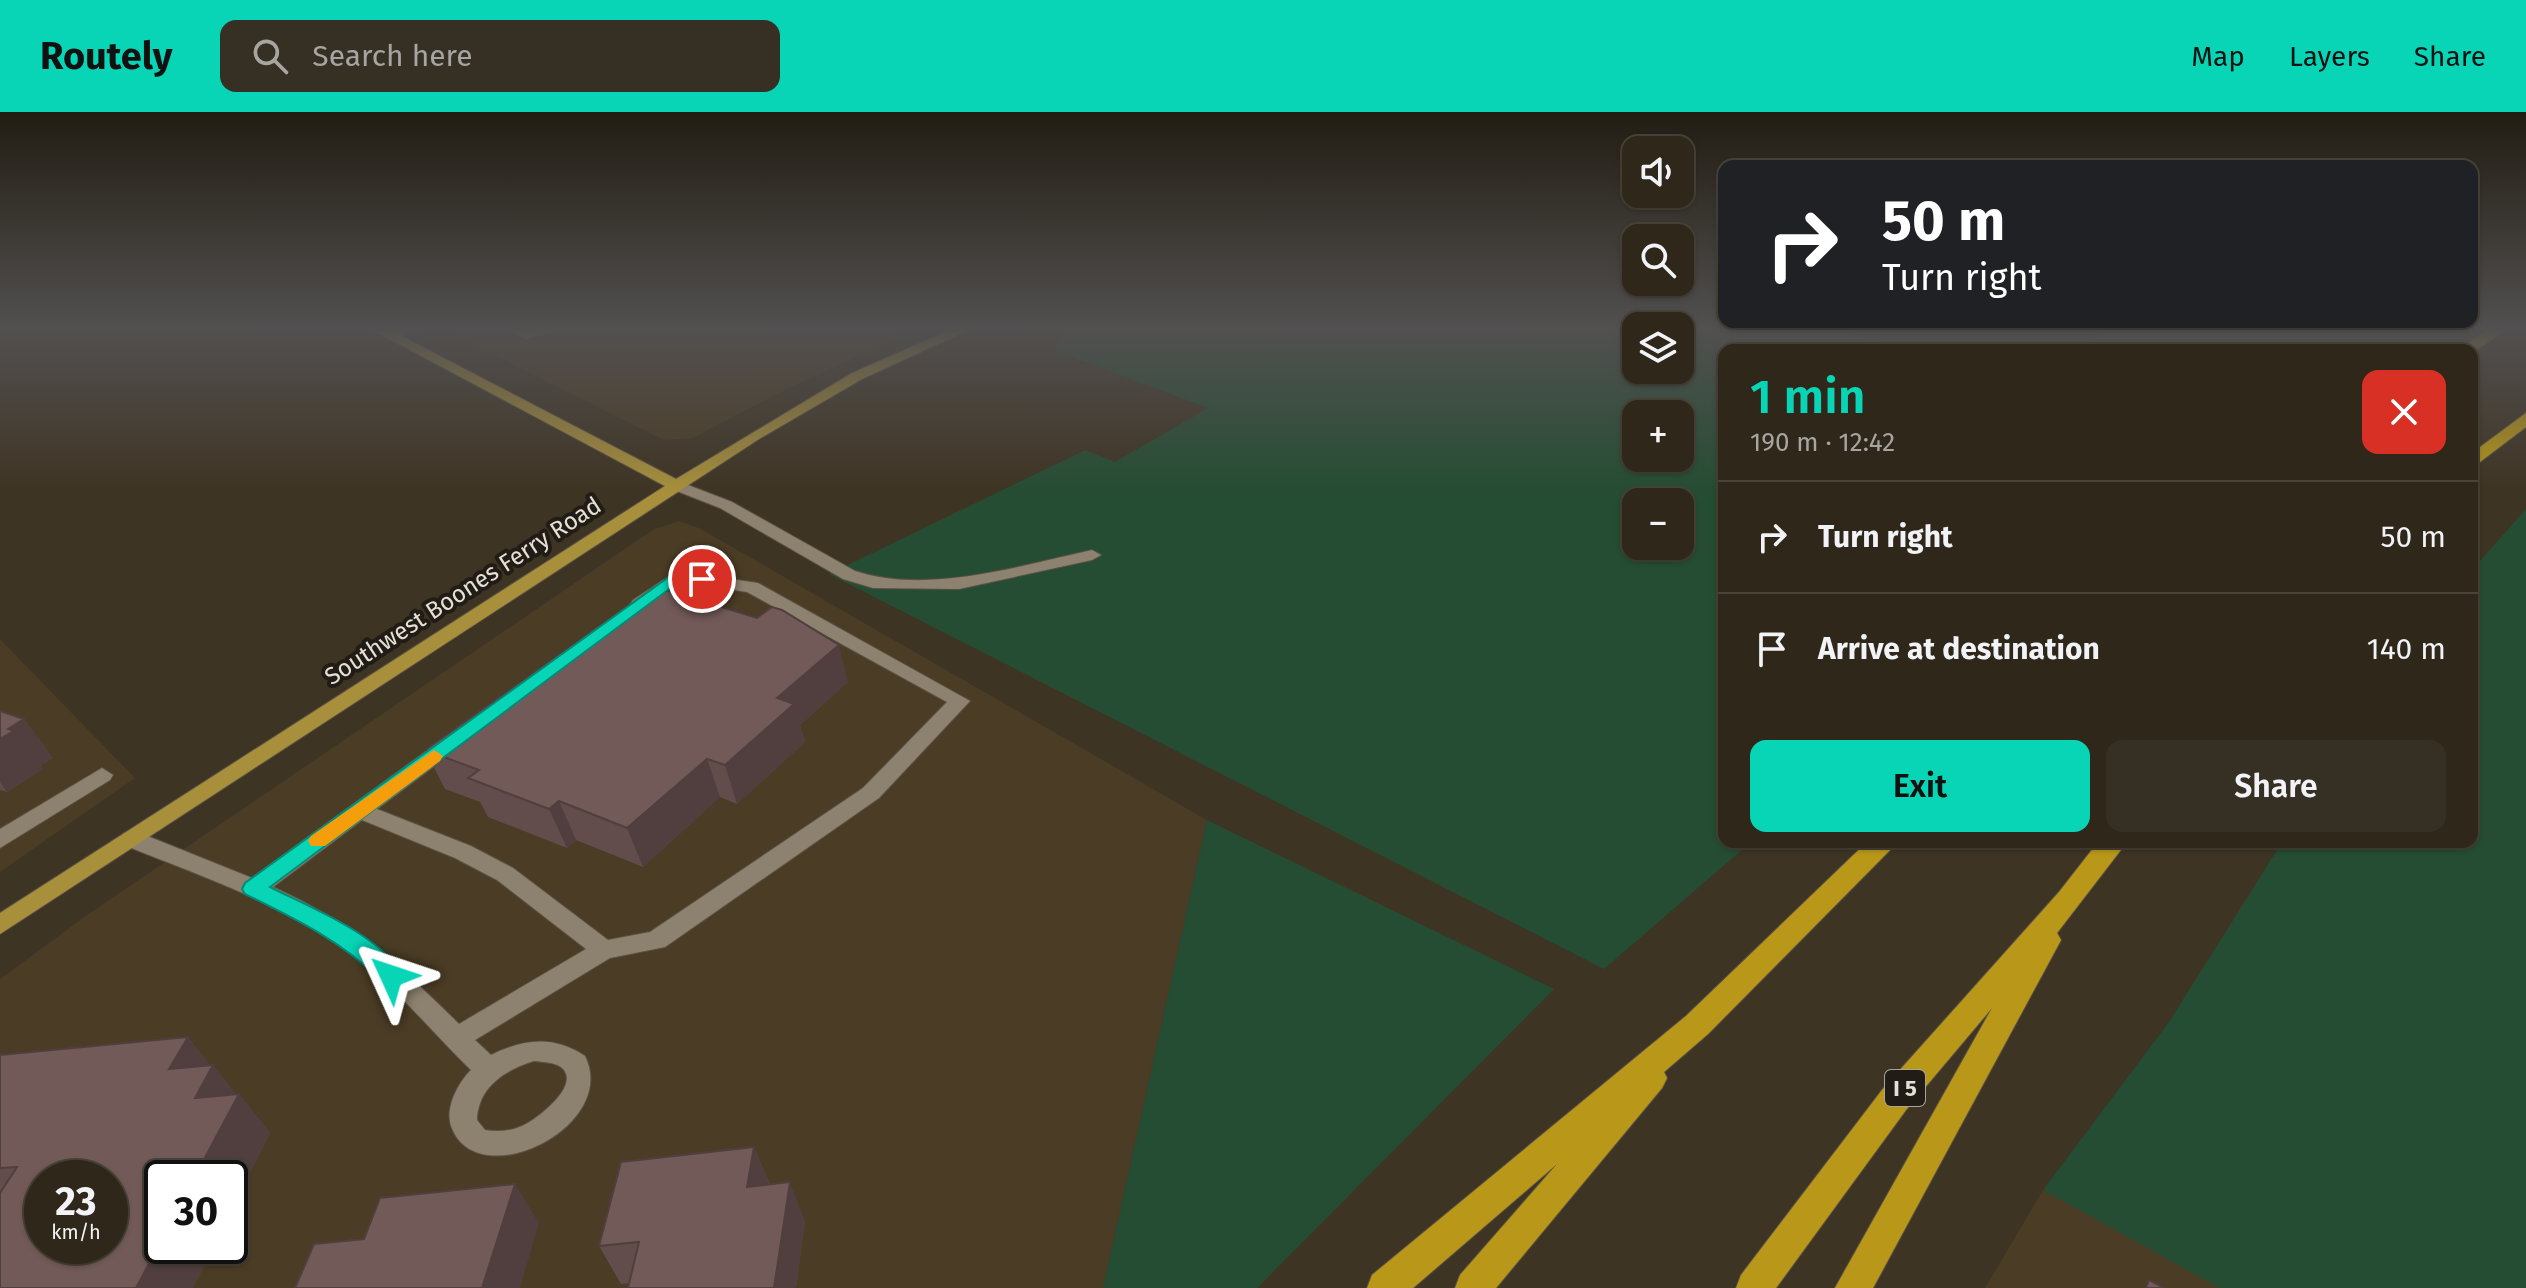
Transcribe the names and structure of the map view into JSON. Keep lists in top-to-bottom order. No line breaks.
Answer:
{"streets":{"highway":["I 5"],"main road":["Southwest Boones Ferry Road"]},"page":{"header":"Routely","search":"Search here","nav":["Map","Layers","Share"],"map_buttons":["+","−"],"turn":["50 m","Turn right"],"heading":["1 min","190 m · 12:42"],"list":[{"name":"Turn right","value":"50 m"},{"name":"Arrive at destination","value":"140 m"}],"buttons":["Exit","Share"],"speed":"23 km/h","limit":"30"}}
